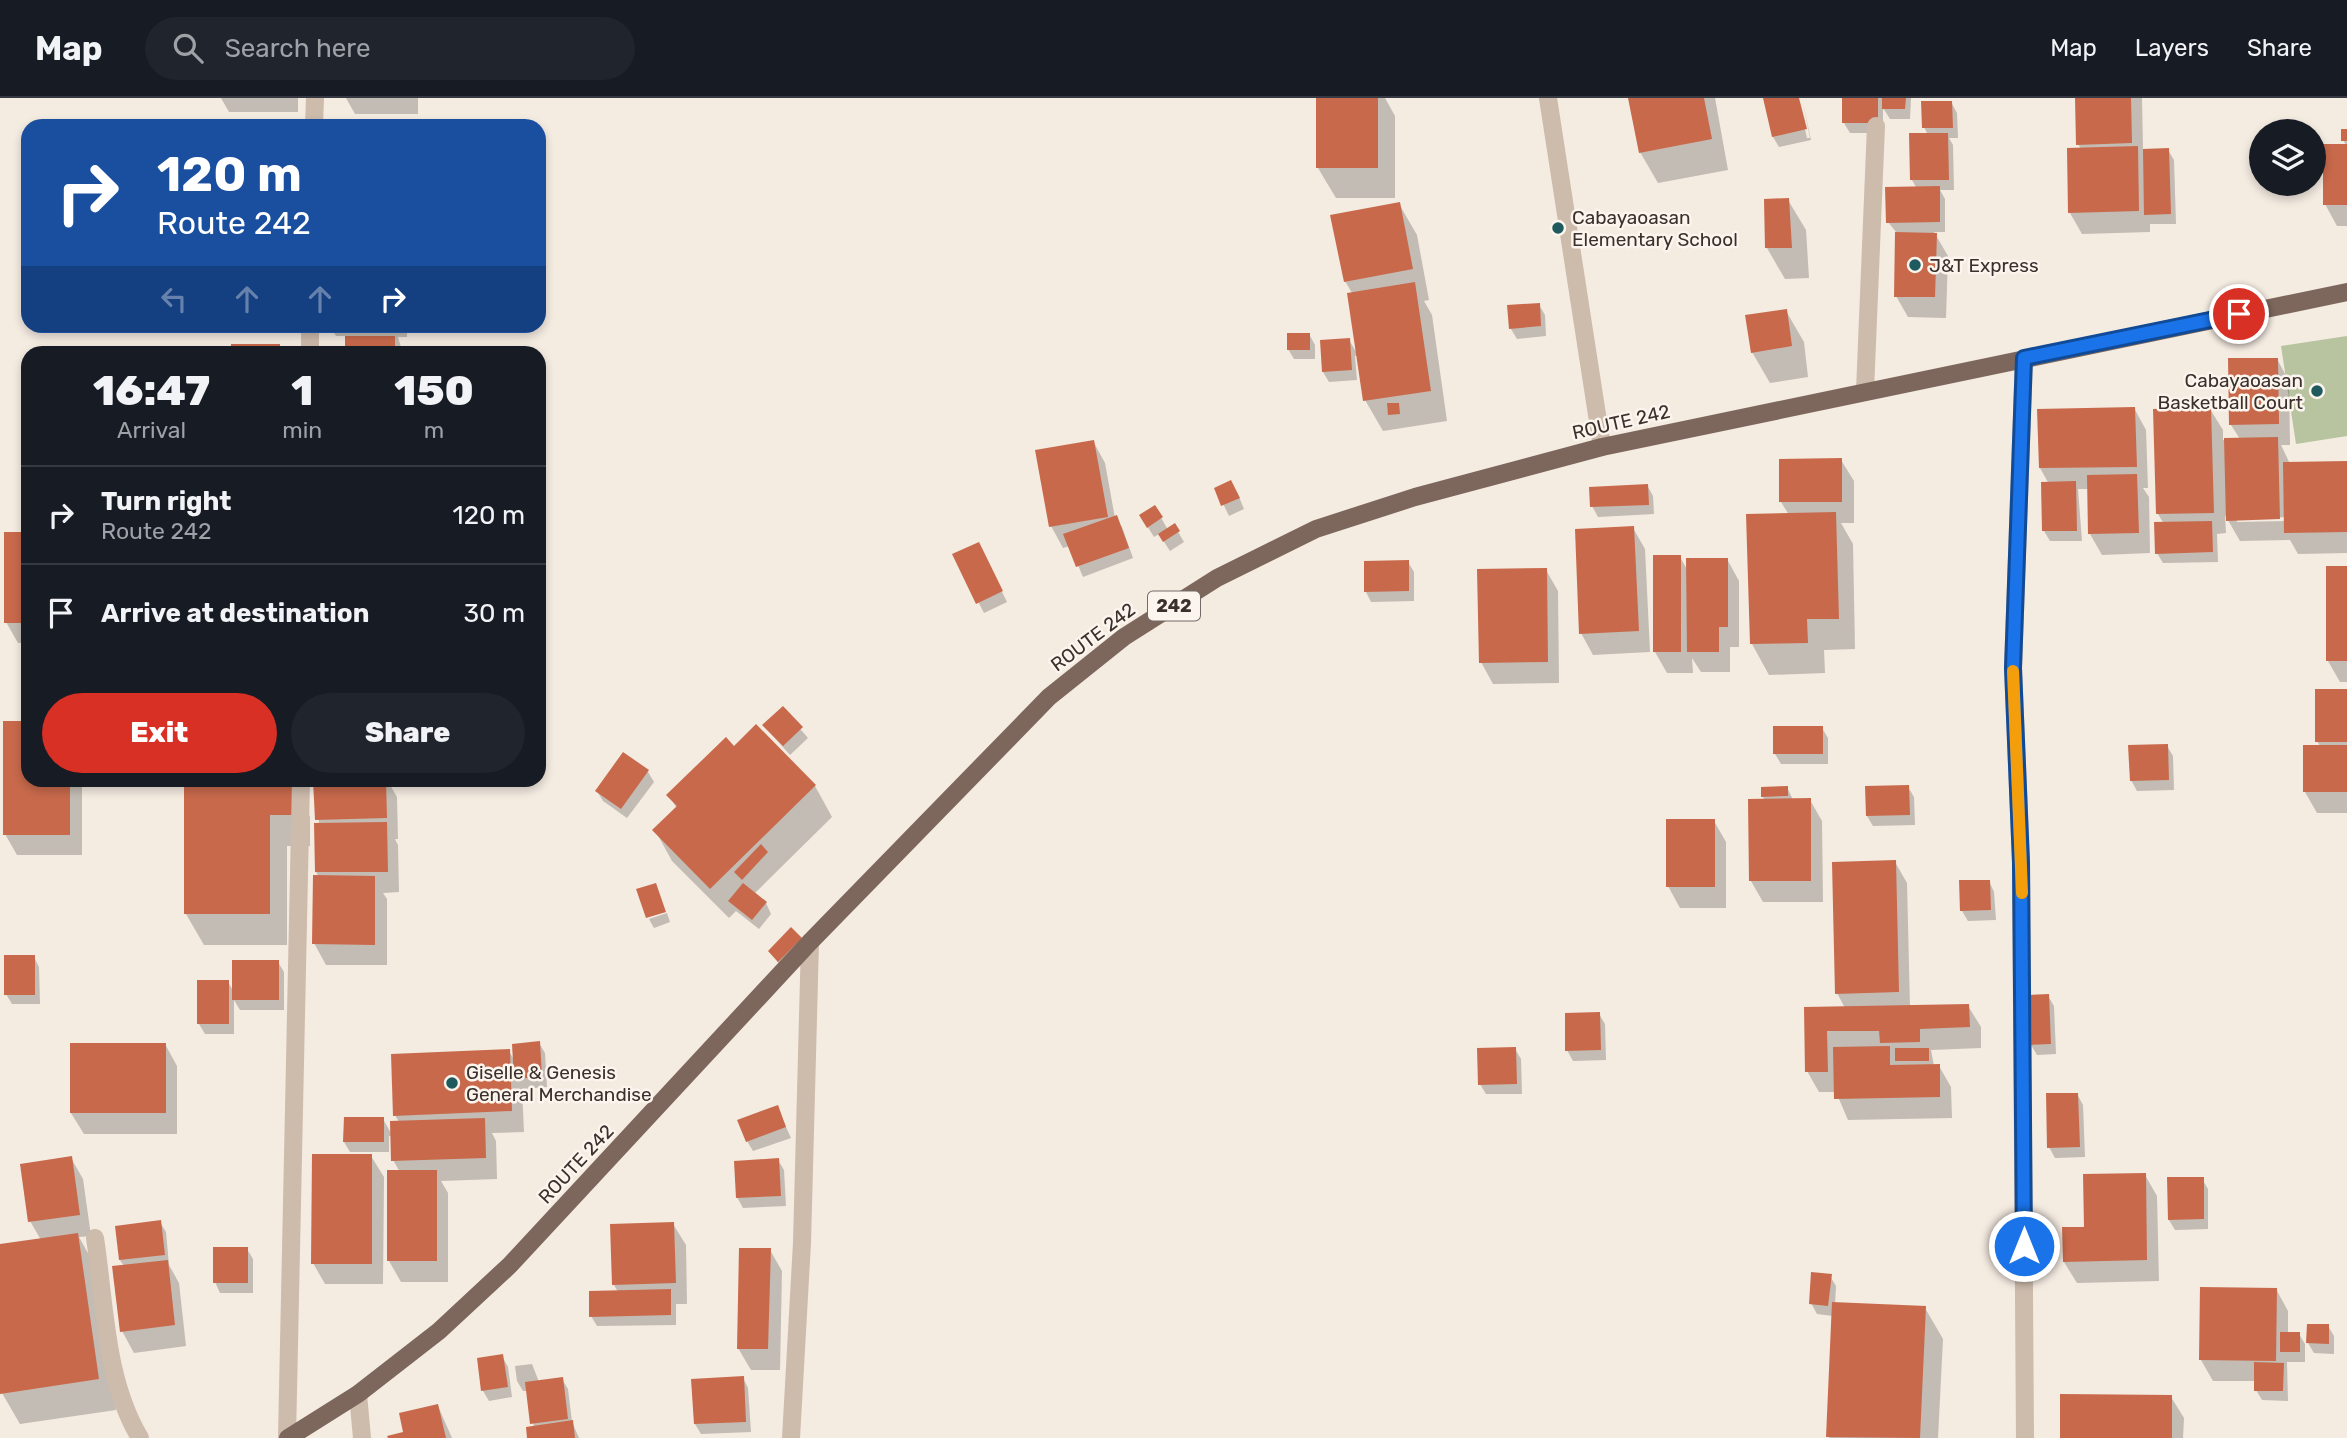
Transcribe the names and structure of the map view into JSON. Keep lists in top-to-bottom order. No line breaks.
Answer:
{"streets":{"main road":["ROUTE 242","242"]},"places":["Cabayaoasan Elementary School","J&T Express","Cabayaoasan Basketball Court","Giselle & Genesis General Merchandise"],"page":{"header":"Map","search":"Search here","nav":["Map","Layers","Share"],"turn":["120 m","Route 242"],"eta":["16:47","Arrival","1","min","150","m"],"list":[{"name":"Turn right","note":"Route 242","value":"120 m"},{"name":"Arrive at destination","value":"30 m"}],"buttons":["Exit","Share"]}}
